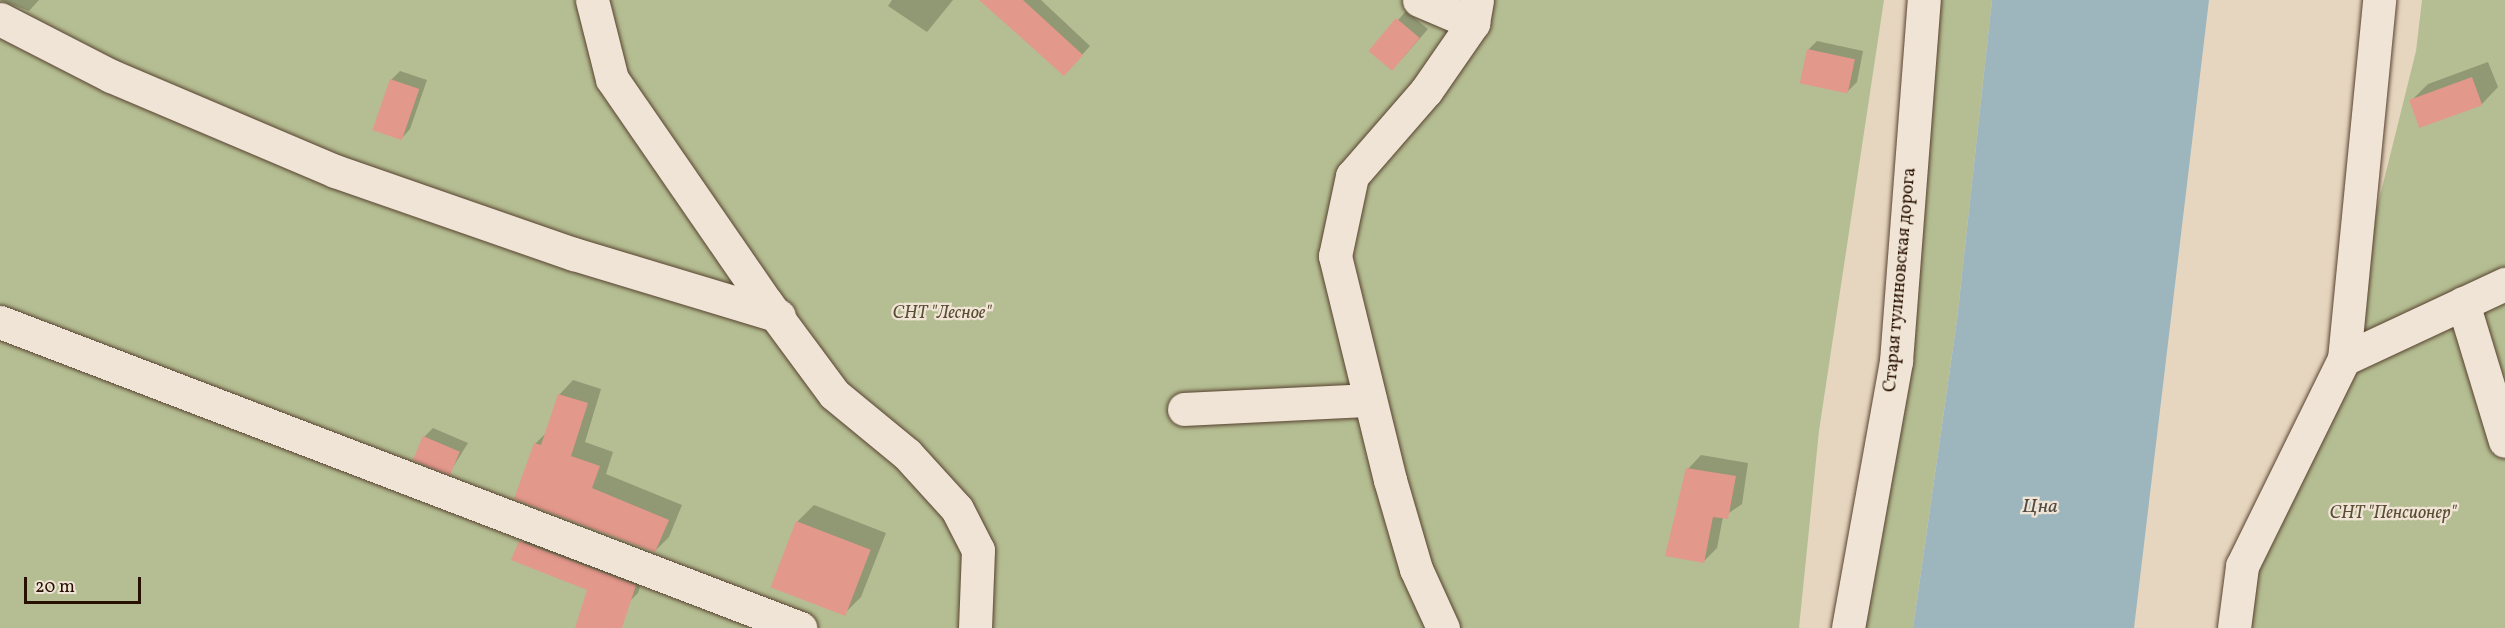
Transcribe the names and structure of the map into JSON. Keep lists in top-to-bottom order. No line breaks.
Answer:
{"streets":{"street":["Старая тулиновская дорога"]},"water":["Цна"],"parks":["СНТ \"Лесное\"","СНТ \"Пенсионер\""],"scale_bar":"20 m"}
